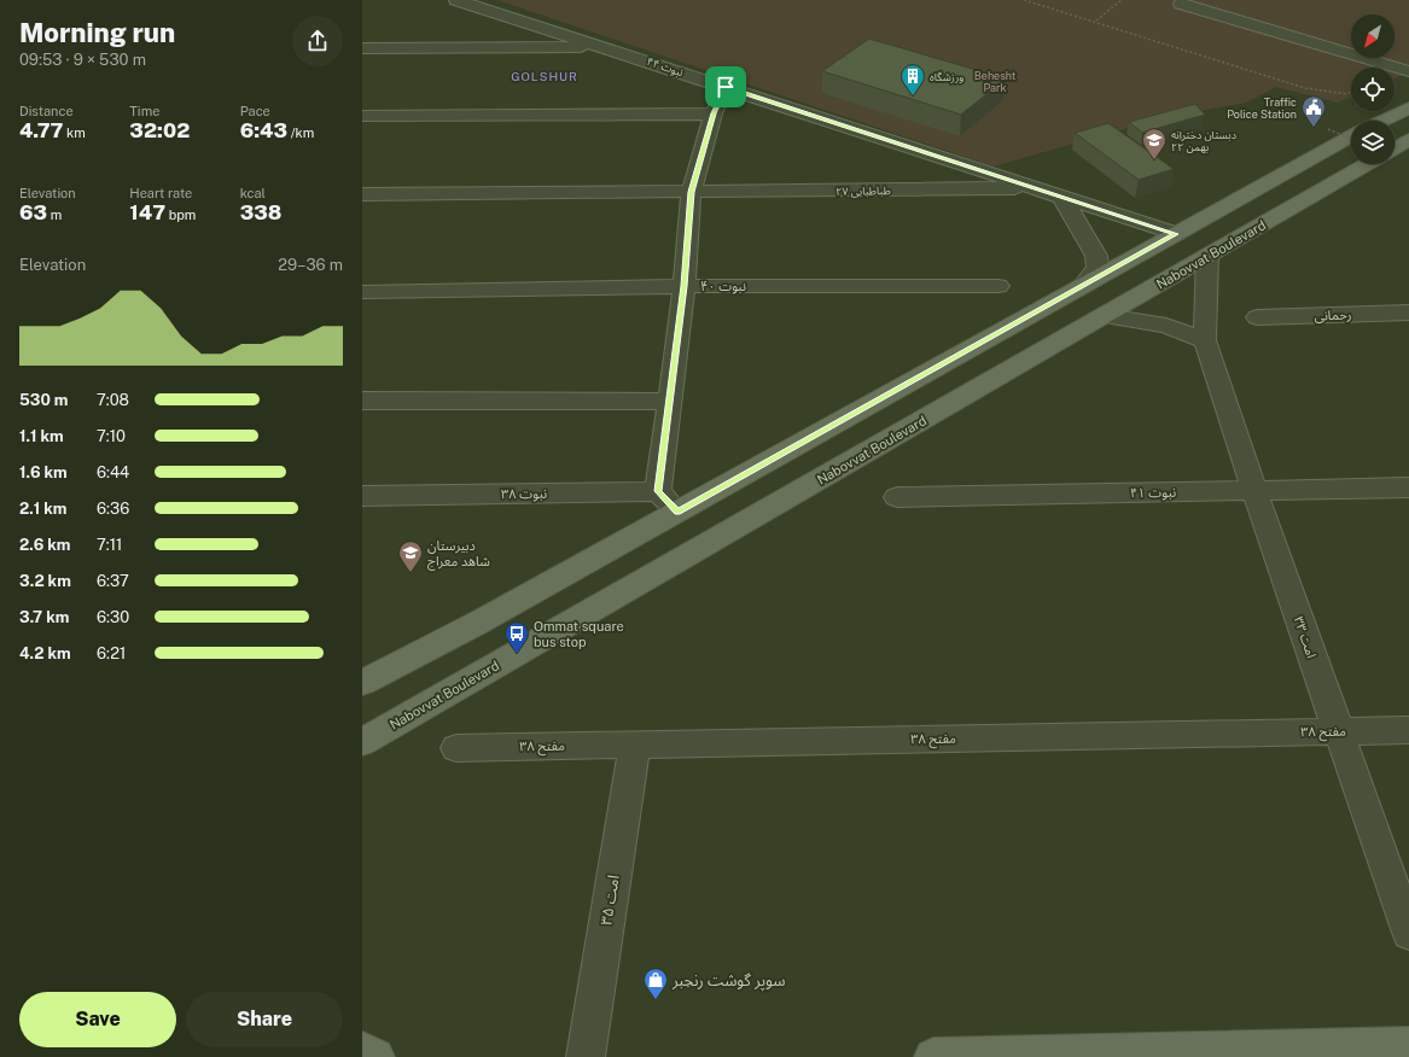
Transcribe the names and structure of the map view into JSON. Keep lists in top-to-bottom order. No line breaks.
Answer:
{"streets":{"main road":["Nabovvat Boulevard"],"street":["نبوت ۴۴","طباطبایی ۲۷","نبوت ۴۰","رحمانی","نبوت ۴۱","نبوت ۳۸","امت ۳۳","مفتح ۳۸","امت ۳۵"]},"crossings":[["نبوت ۴۴","طباطبایی ۲۷"],["Nabovvat Boulevard","امت ۳۳"],["نبوت ۴۱","امت ۳۳"],["امت ۳۳","مفتح ۳۸"],["مفتح ۳۸","امت ۳۵"]],"districts":["GOLSHUR"],"parks":["Behesht Park"],"places":{"building":["ورزشگاه"],"public building":["Traffic Police Station"],"school or university":["دبستان دخترانه ۲۲ بهمن","دبیرستان شاهد معراج"],"bus stop":["Ommat square bus stop"],"shop":["سوپر گوشت رنجبر"]},"north":"bottom left","page":{"heading":["Morning run","09:53 · 9 × 530 m"],"stats":[["Distance","4.77 km"],["Time","32:02"],["Pace","6:43 /km"],["Elevation","63 m"],["Heart rate","147 bpm"],["kcal","338"]],"chart":["Elevation","29–36 m"],"list":[{"name":"530 m","note":"7:08"},{"name":"1.1 km","note":"7:10"},{"name":"1.6 km","note":"6:44"},{"name":"2.1 km","note":"6:36"},{"name":"2.6 km","note":"7:11"},{"name":"3.2 km","note":"6:37"},{"name":"3.7 km","note":"6:30"},{"name":"4.2 km","note":"6:21"}],"buttons":["Save","Share"]}}
